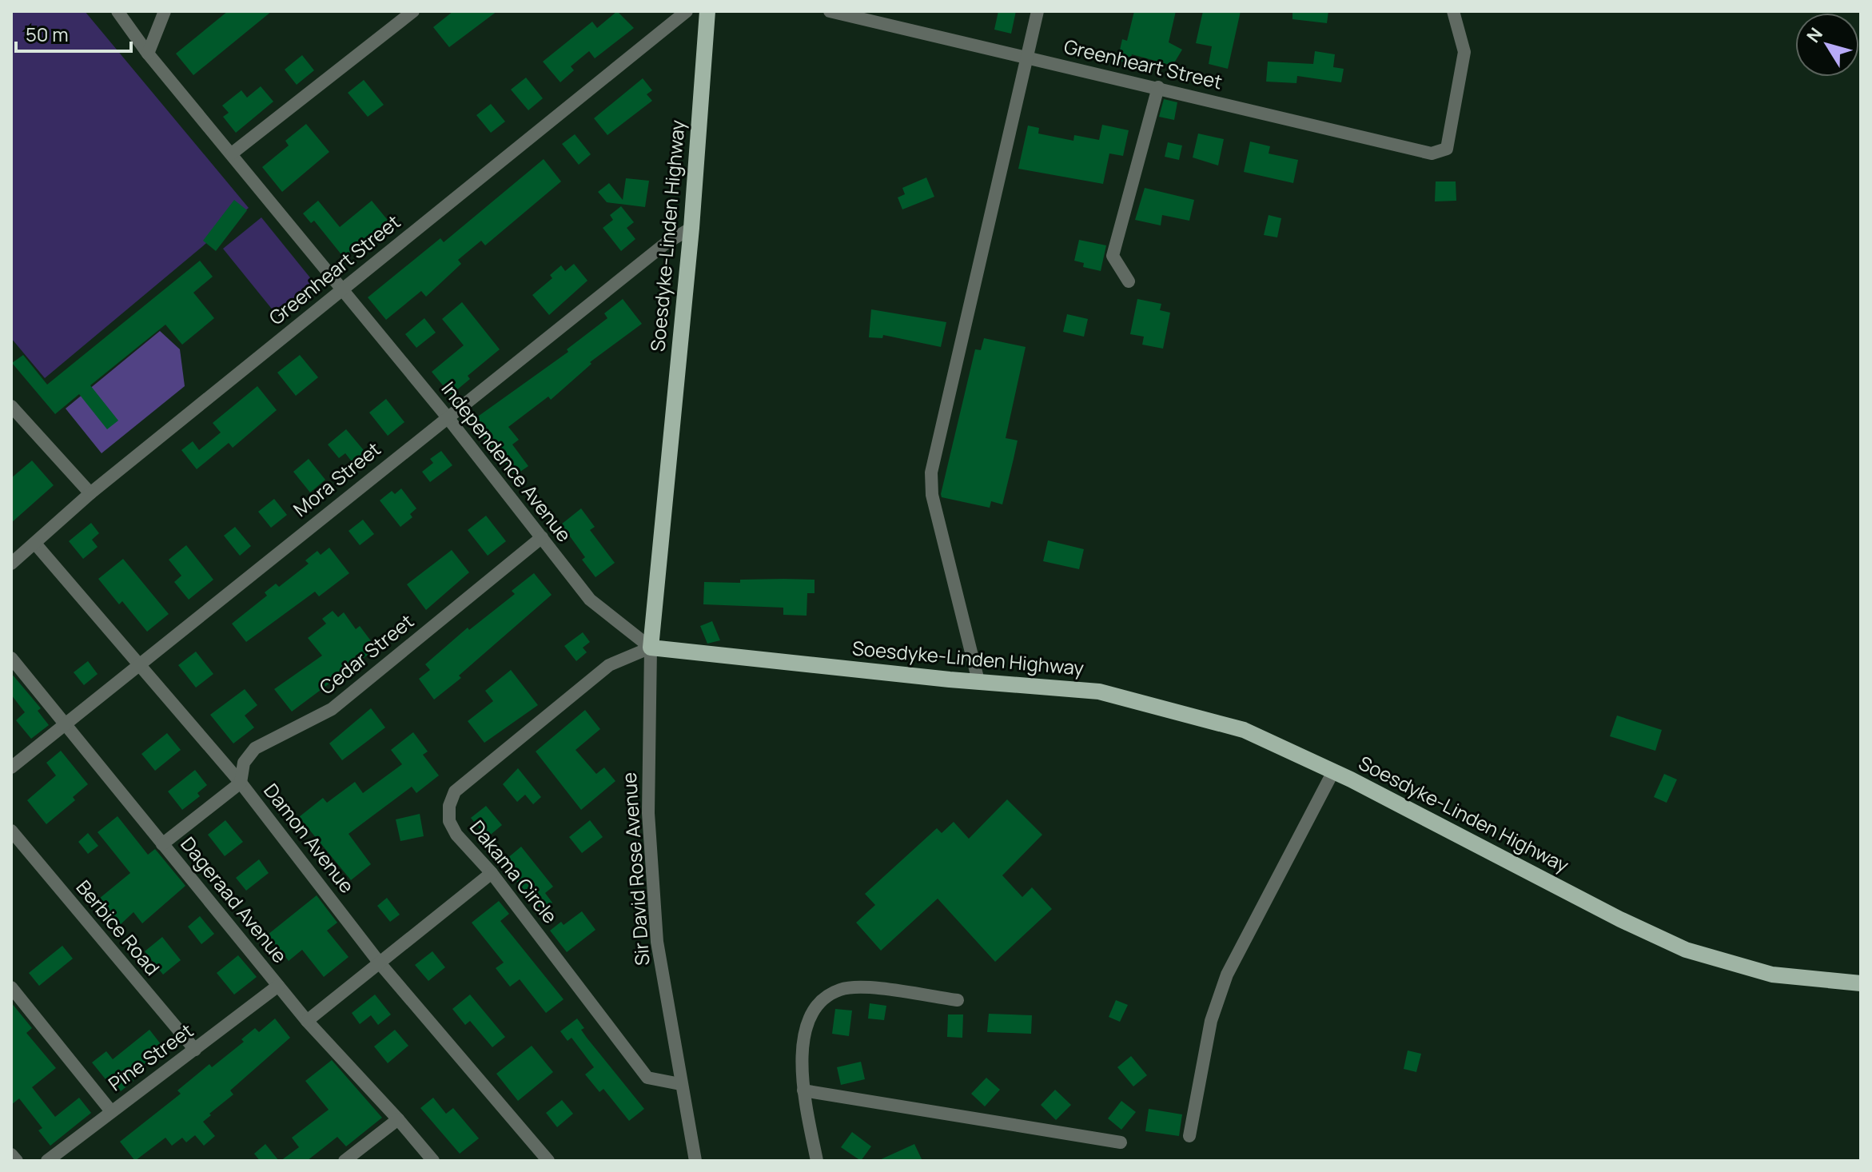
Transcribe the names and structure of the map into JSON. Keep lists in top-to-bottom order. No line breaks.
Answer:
{"streets":{"main road":["Soesdyke-Linden Highway"],"street":["Greenheart Street","Independence Avenue","Mora Street","Cedar Street","Damon Avenue","Sir David Rose Avenue","Dakama Circle","Dageraad Avenue","Berbice Road","Pine Street"]},"crossings":[["Greenheart Street","Independence Avenue"],["Greenheart Street","Damon Avenue"],["Soesdyke-Linden Highway","Independence Avenue"],["Soesdyke-Linden Highway","Mora Street"],["Soesdyke-Linden Highway","Sir David Rose Avenue"],["Soesdyke-Linden Highway","Dakama Circle"],["Independence Avenue","Mora Street"],["Independence Avenue","Cedar Street"],["Independence Avenue","Sir David Rose Avenue"],["Independence Avenue","Dakama Circle"],["Mora Street","Damon Avenue"],["Mora Street","Dageraad Avenue"],["Cedar Street","Damon Avenue"],["Sir David Rose Avenue","Dakama Circle"],["Dageraad Avenue","Pine Street"],["Berbice Road","Pine Street"]],"scale_bar":"50 m","north":"top left"}
